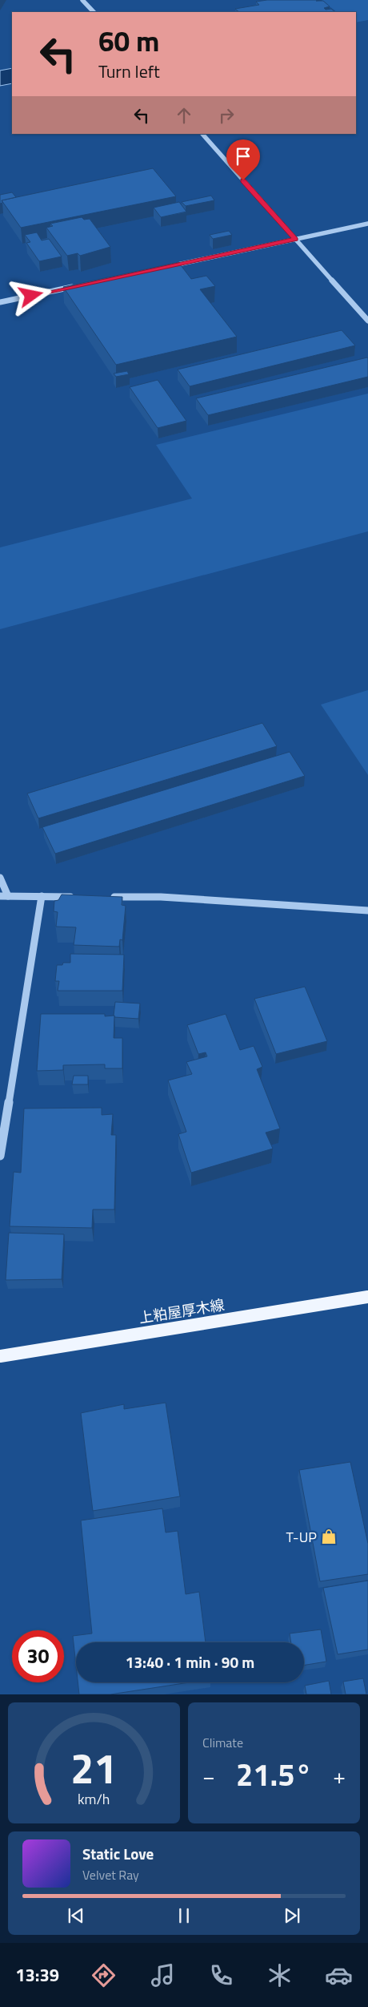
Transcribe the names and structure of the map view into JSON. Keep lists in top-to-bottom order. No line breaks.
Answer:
{"streets":{"main road":["上粕屋厚木線"]},"places":{"shop":["T-UP"]},"page":{"turn":["60 m","Turn left"],"limit":"30","trip":"13:40 · 1 min · 90 m","tile":"Climate","heat":["−","21.5°","+"],"song":["Static Love","Velvet Ray"],"tabs":"13:39","gauge":["21","km/h"]}}
